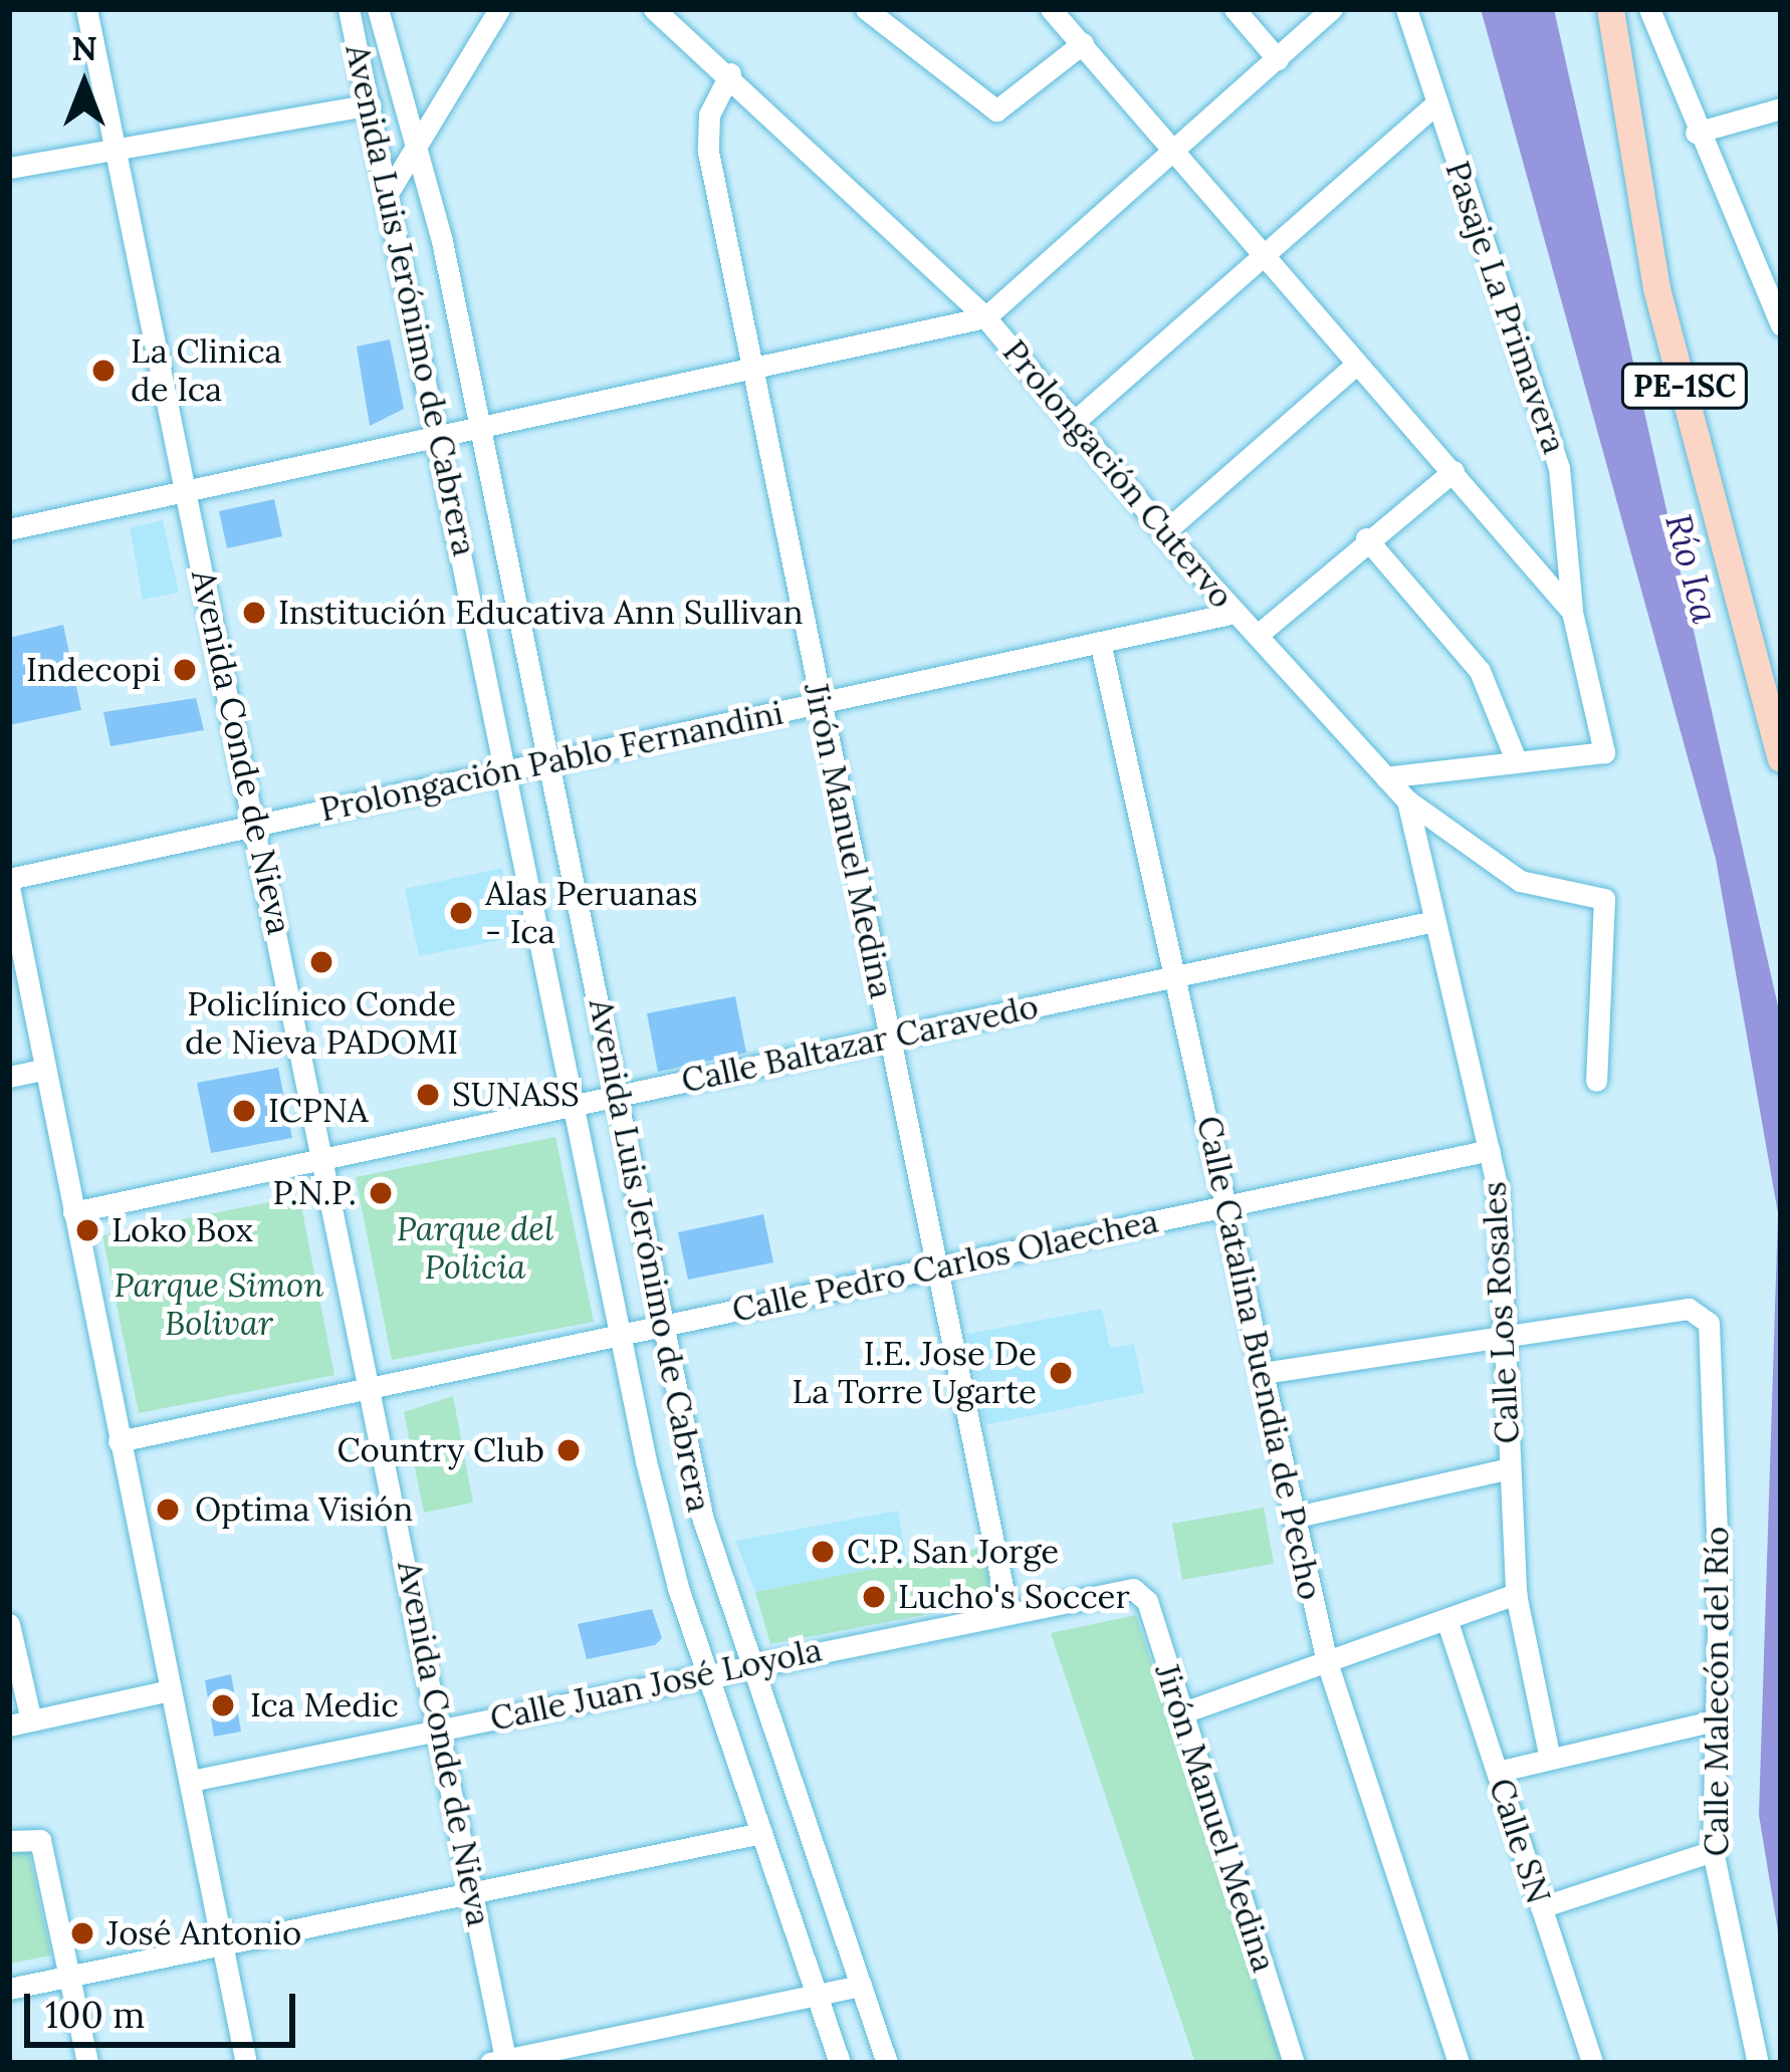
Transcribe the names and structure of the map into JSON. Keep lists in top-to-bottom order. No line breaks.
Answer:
{"streets":{"main road":["PE-1SC"],"street":["Avenida Luis Jerónimo de Cabrera","Pasaje La Primavera","Prolongación Cutervo","Avenida Conde de Nieva","Prolongación Pablo Fernandini","Jirón Manuel Medina","Calle Baltazar Caravedo","Calle Pedro Carlos Olaechea","Calle Los Rosales","Calle Catalina Buendia de Pecho","Calle Juan José Loyola","Calle Malecón del Río","Calle SN"]},"crossings":[["Avenida Luis Jerónimo de Cabrera","Prolongación Pablo Fernandini"],["Avenida Luis Jerónimo de Cabrera","Calle Baltazar Caravedo"],["Avenida Luis Jerónimo de Cabrera","Calle Pedro Carlos Olaechea"],["Avenida Luis Jerónimo de Cabrera","Calle Juan José Loyola"],["Prolongación Cutervo","Prolongación Pablo Fernandini"],["Prolongación Cutervo","Jirón Manuel Medina"],["Prolongación Cutervo","Calle Los Rosales"],["Avenida Conde de Nieva","Prolongación Pablo Fernandini"],["Avenida Conde de Nieva","Calle Baltazar Caravedo"],["Avenida Conde de Nieva","Calle Pedro Carlos Olaechea"],["Avenida Conde de Nieva","Calle Juan José Loyola"],["Prolongación Pablo Fernandini","Jirón Manuel Medina"],["Prolongación Pablo Fernandini","Calle Catalina Buendia de Pecho"],["Jirón Manuel Medina","Calle Baltazar Caravedo"],["Jirón Manuel Medina","Calle Pedro Carlos Olaechea"],["Jirón Manuel Medina","Calle Juan José Loyola"],["Calle Baltazar Caravedo","Calle Los Rosales"],["Calle Baltazar Caravedo","Calle Catalina Buendia de Pecho"],["Calle Pedro Carlos Olaechea","Calle Los Rosales"],["Calle Pedro Carlos Olaechea","Calle Catalina Buendia de Pecho"],["Calle Los Rosales","Calle Malecón del Río"]],"water":["Río Ica"],"parks":["Parque del Policia","Parque Simon Bolivar"],"places":["La Clinica de Ica","Institución Educativa Ann Sullivan","Indecopi","Alas Peruanas - Ica","Policlínico Conde de Nieva PADOMI","SUNASS","ICPNA","P.N.P.","Loko Box","I.E. Jose De La Torre Ugarte","Country Club","Optima Visión","C.P. San Jorge","Lucho's Soccer","Ica Medic","José Antonio"],"scale_bar":"100 m","north":"top"}
